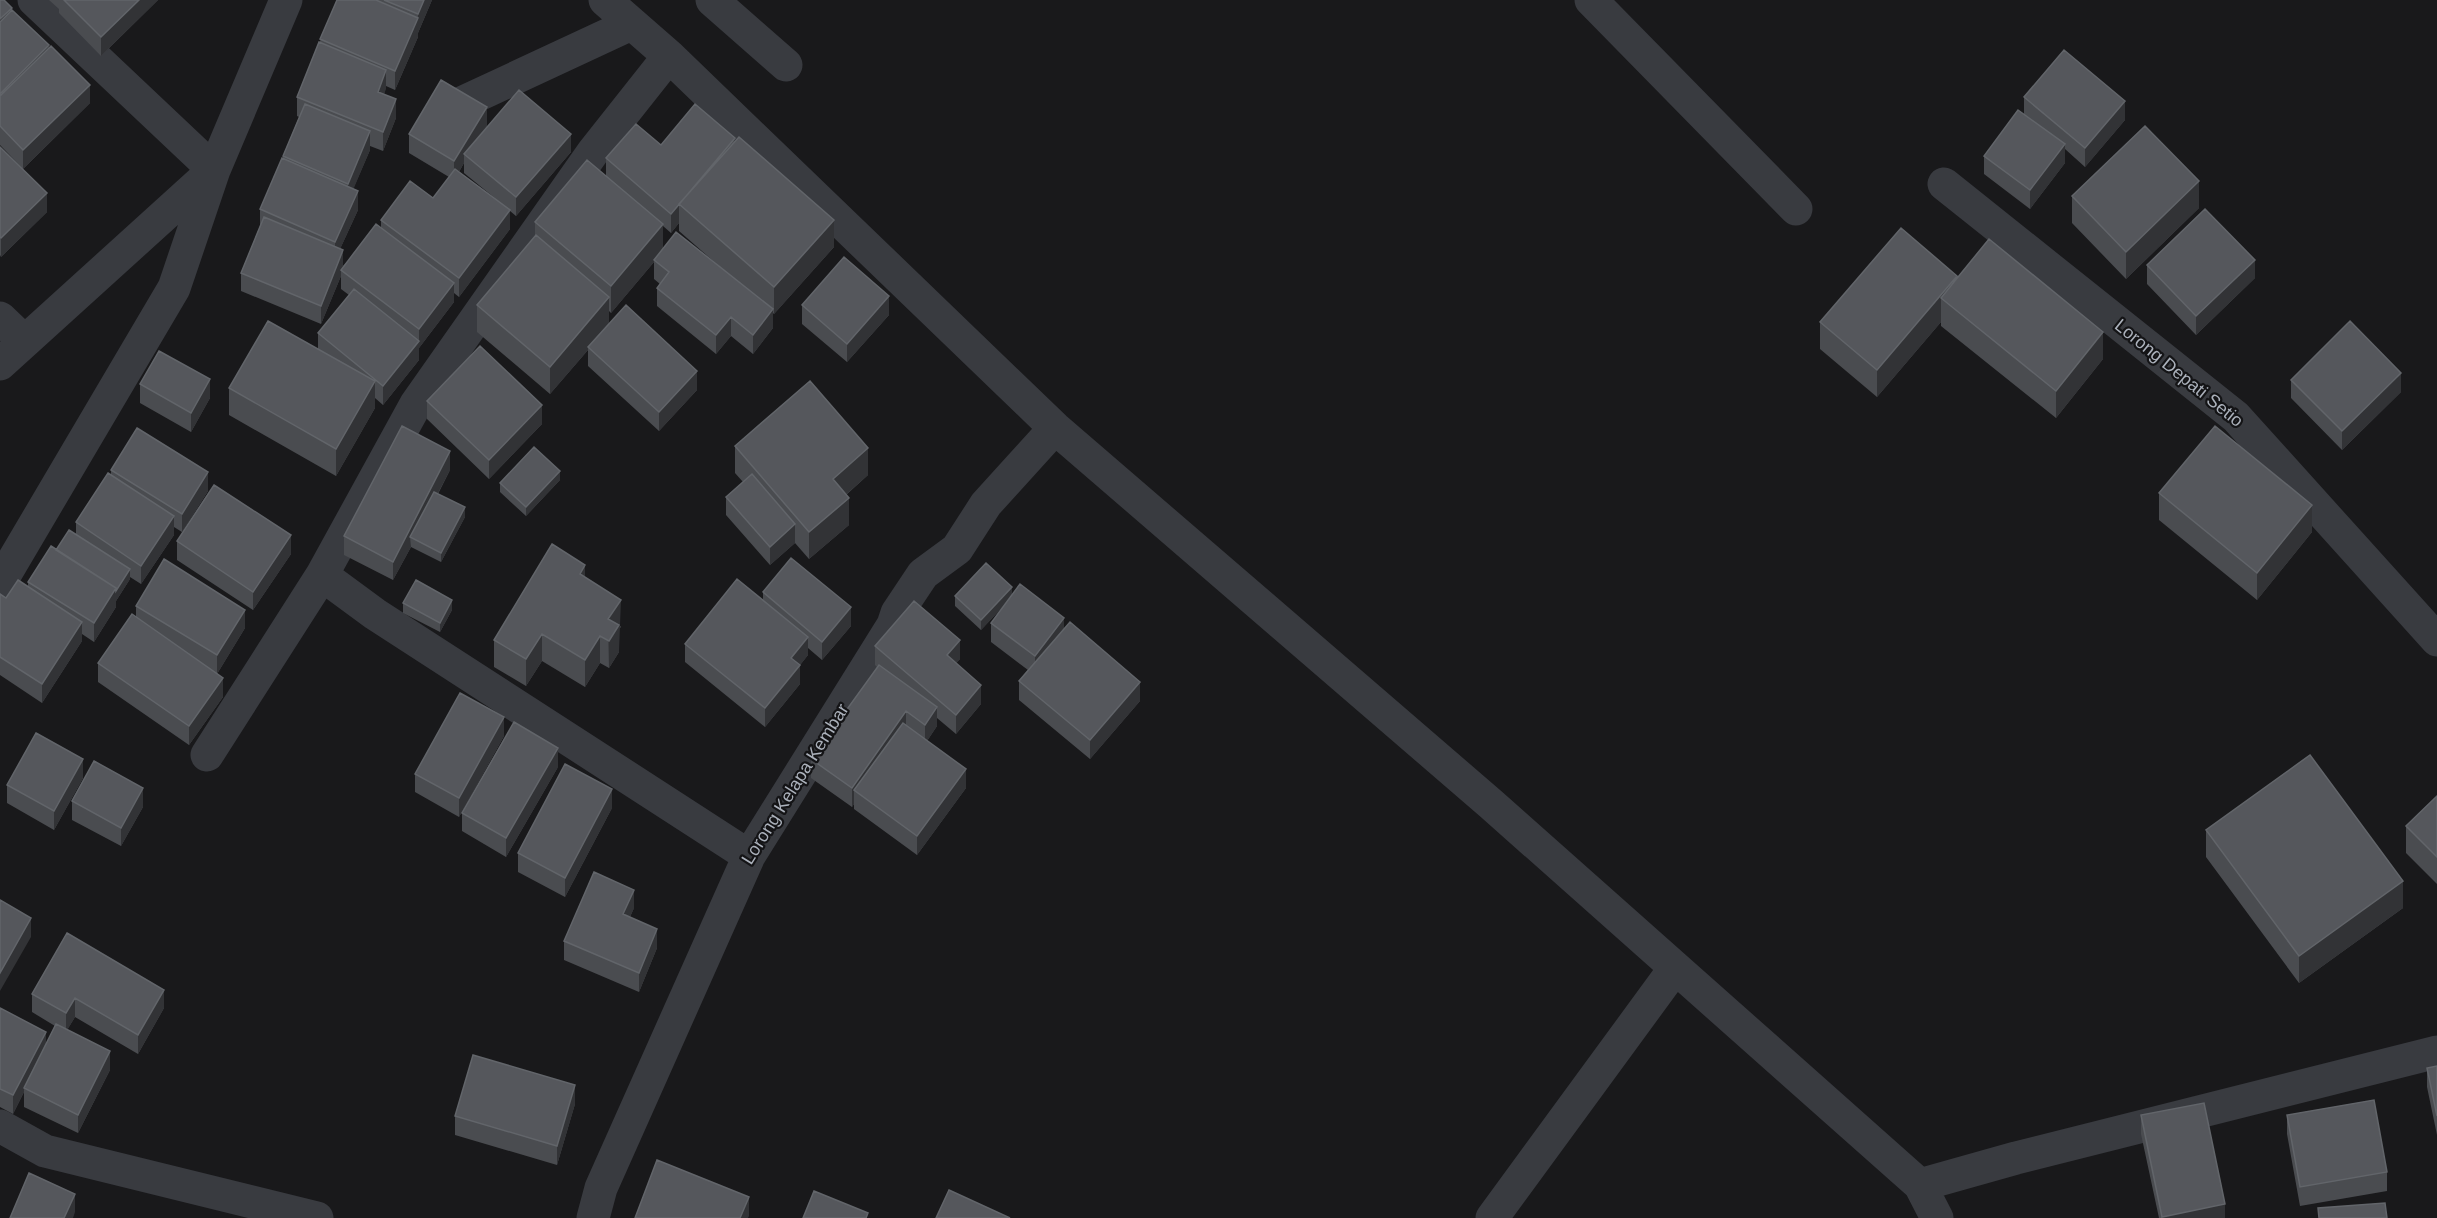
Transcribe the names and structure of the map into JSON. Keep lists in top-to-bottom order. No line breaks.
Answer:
{"streets":{"street":["Lorong Depati Setio","Lorong Kelapa Kembar"]}}
